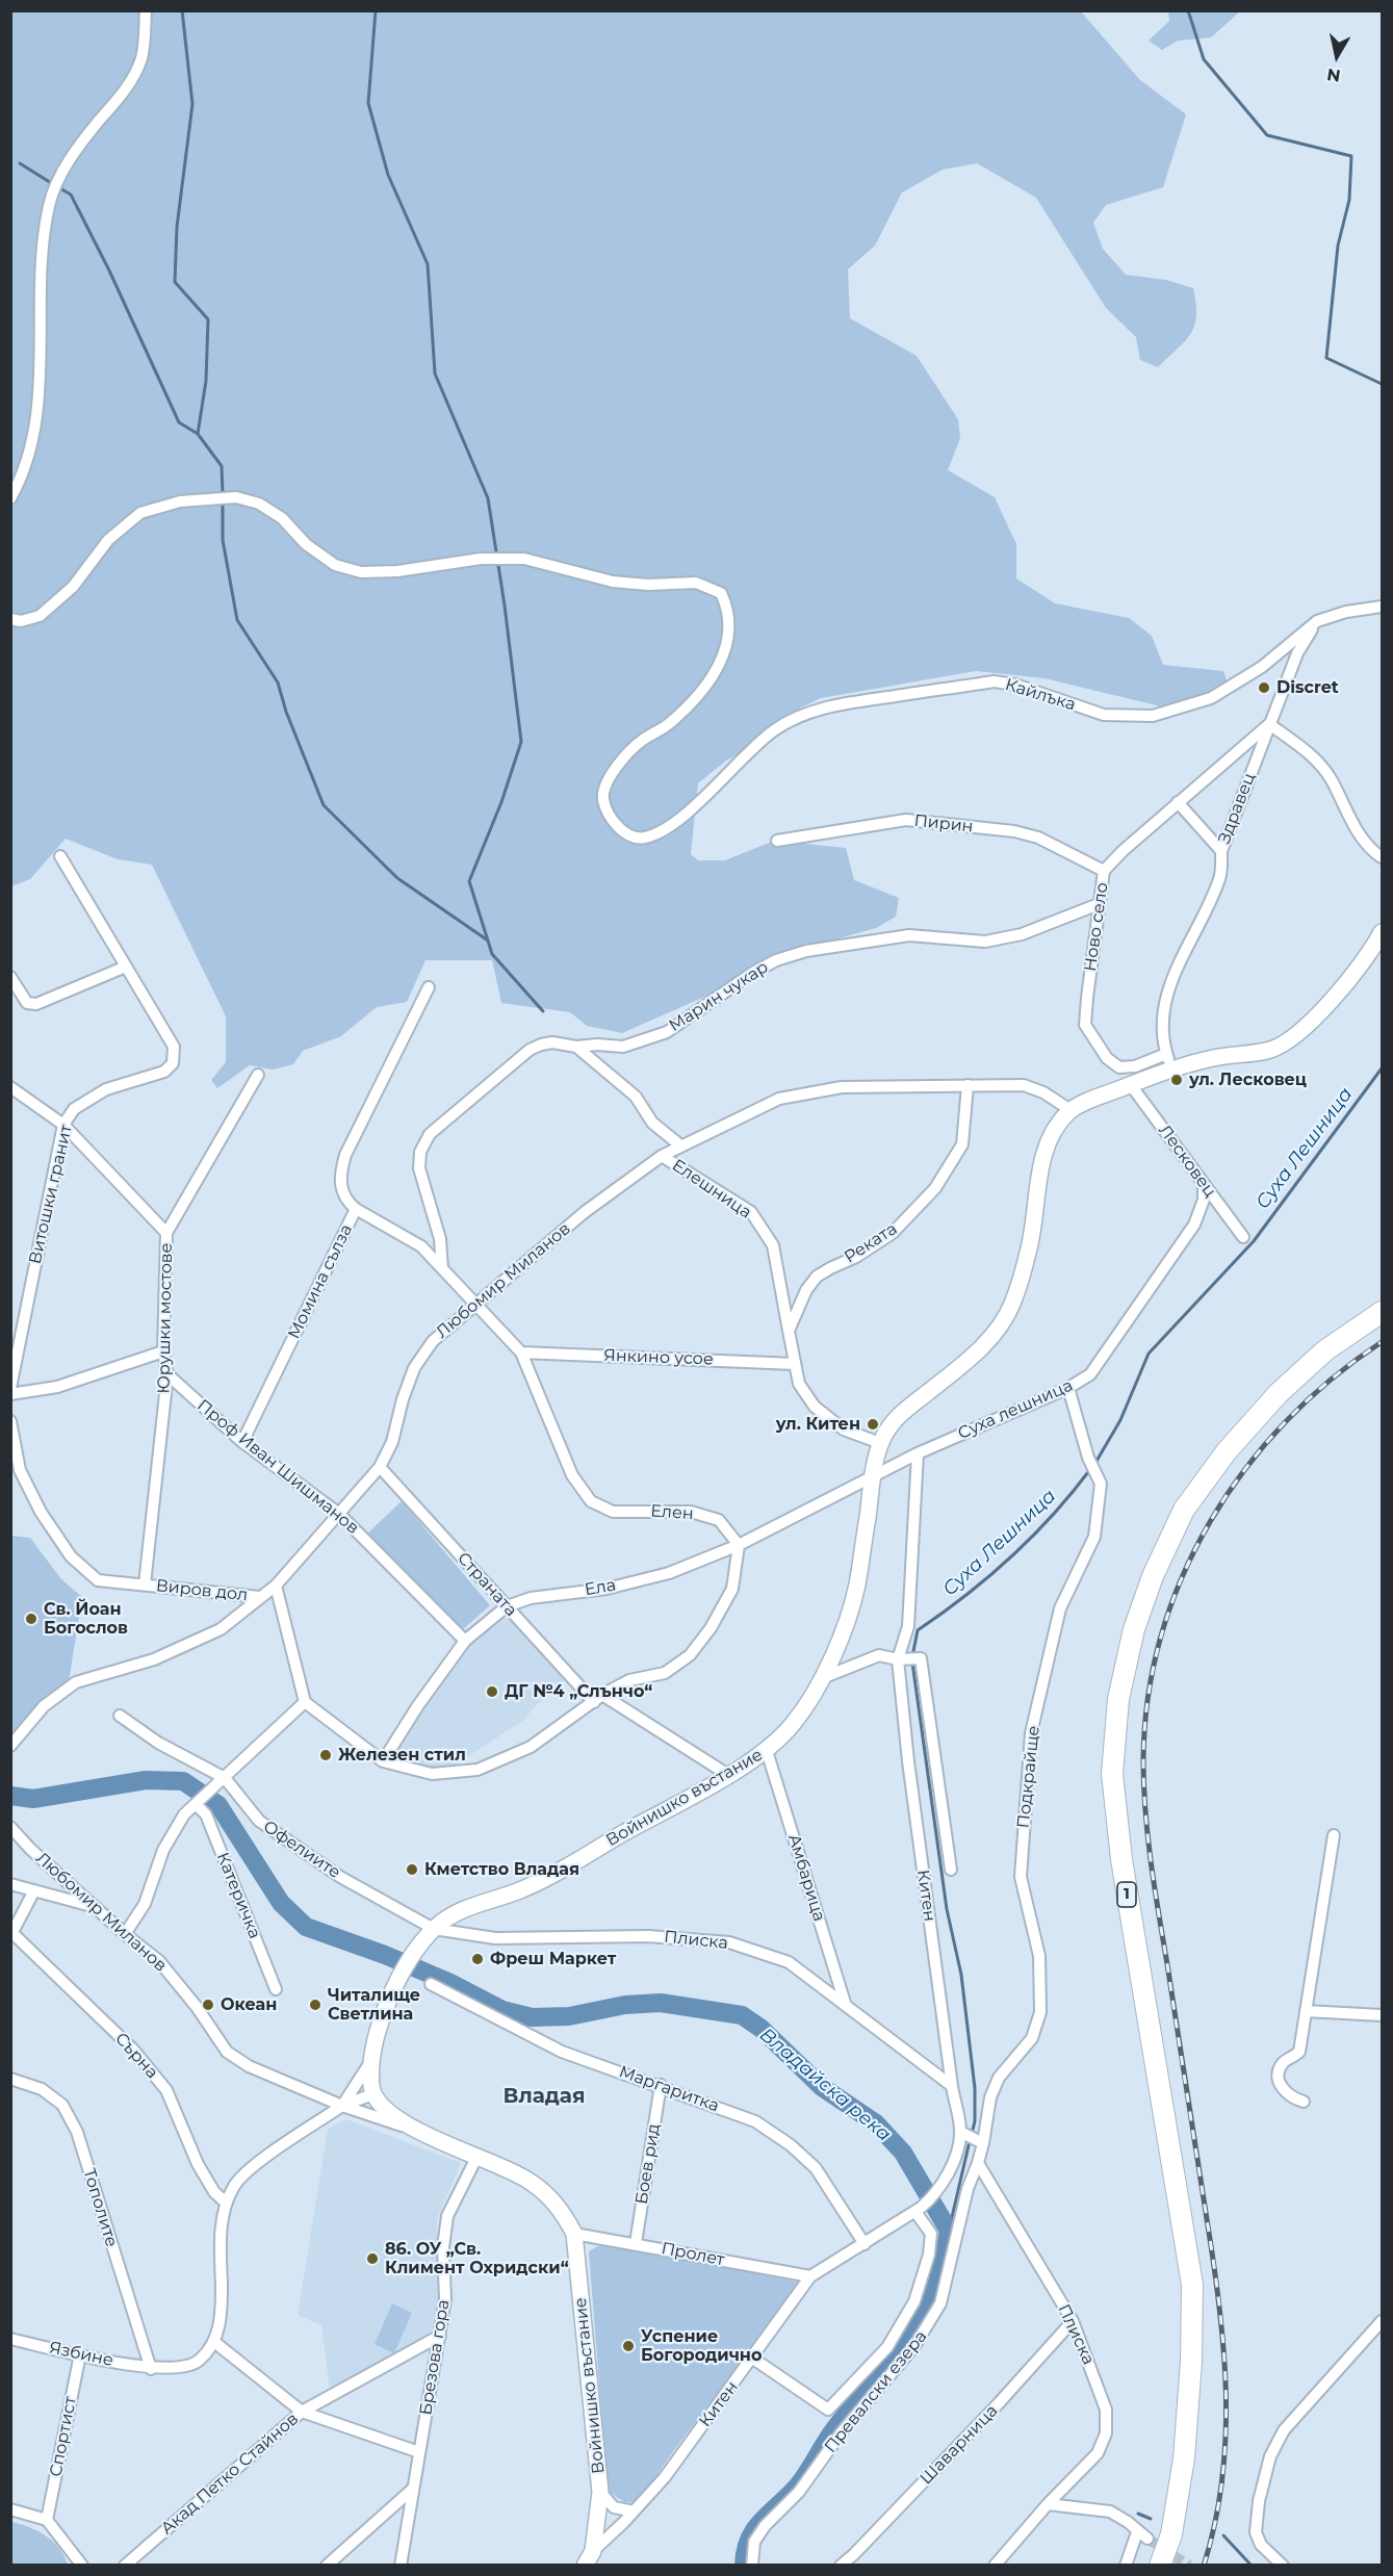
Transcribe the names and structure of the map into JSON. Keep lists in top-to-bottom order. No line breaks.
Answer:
{"streets":{"highway":["1"],"street":["Кайлъка","Здравец","Пирин","Ново село","Марин чукар","Лесковец","Елешница","Витошки гранит","Реката","Любомир Миланов","Момина сълза","Юрушки мостове","Янкино усое","Суха лешница","Проф Иван Шишманов","Елен","Страната","Ела","Виров дол","Подкрайще","Войнишко въстание","Офелиите","Амбарица","Катеричка","Китен","Плиска","Сърна","Маргаритка","Боев рид","Тополите","Пролет","Язбине","Брезова гора","Превалски езера","Спортист","Шаварница","Акад Петко Стайнов"]},"crossings":[["Кайлъка","Здравец"],["Здравец","Ново село"],["Пирин","Ново село"],["Ново село","Марин чукар"],["Марин чукар","Елен"],["Лесковец","Суха лешница"],["Елешница","Реката"],["Елешница","Любомир Миланов"],["Реката","Любомир Миланов"],["Любомир Миланов","Проф Иван Шишманов"],["Любомир Миланов","Елен"],["Любомир Миланов","Страната"],["Любомир Миланов","Виров дол"],["Любомир Миланов","Войнишко въстание"],["Момина сълза","Проф Иван Шишманов"],["Момина сълза","Елен"],["Юрушки мостове","Проф Иван Шишманов"],["Юрушки мостове","Виров дол"],["Янкино усое","Елен"],["Суха лешница","Ела"],["Суха лешница","Подкрайще"],["Суха лешница","Войнишко въстание"],["Суха лешница","Китен"],["Проф Иван Шишманов","Ела"],["Елен","Ела"],["Страната","Ела"],["Страната","Войнишко въстание"],["Ела","Войнишко въстание"],["Подкрайще","Плиска"],["Подкрайще","Превалски езера"],["Войнишко въстание","Офелиите"],["Войнишко въстание","Амбарица"],["Войнишко въстание","Китен"],["Войнишко въстание","Плиска"],["Войнишко въстание","Пролет"],["Войнишко въстание","Брезова гора"],["Офелиите","Плиска"],["Амбарица","Плиска"],["Китен","Плиска"],["Китен","Маргаритка"],["Китен","Пролет"],["Плиска","Превалски езера"],["Плиска","Шаварница"],["Маргаритка","Боев рид"],["Боев рид","Пролет"],["Тополите","Язбине"],["Язбине","Спортист"],["Брезова гора","Акад Петко Стайнов"]],"districts":["Владая"],"water":["Суха Лешница","Владайска река"],"places":["Discret","ул. Лесковец","ул. Китен","Св. Йоан Богослов","ДГ №4 „Слънчо“","Железен стил","Кметство Владая","Фреш Маркет","Океан","Читалище Светлина","86. ОУ „Св. Климент Охридски“","Успение Богородично"],"north":"bottom"}
